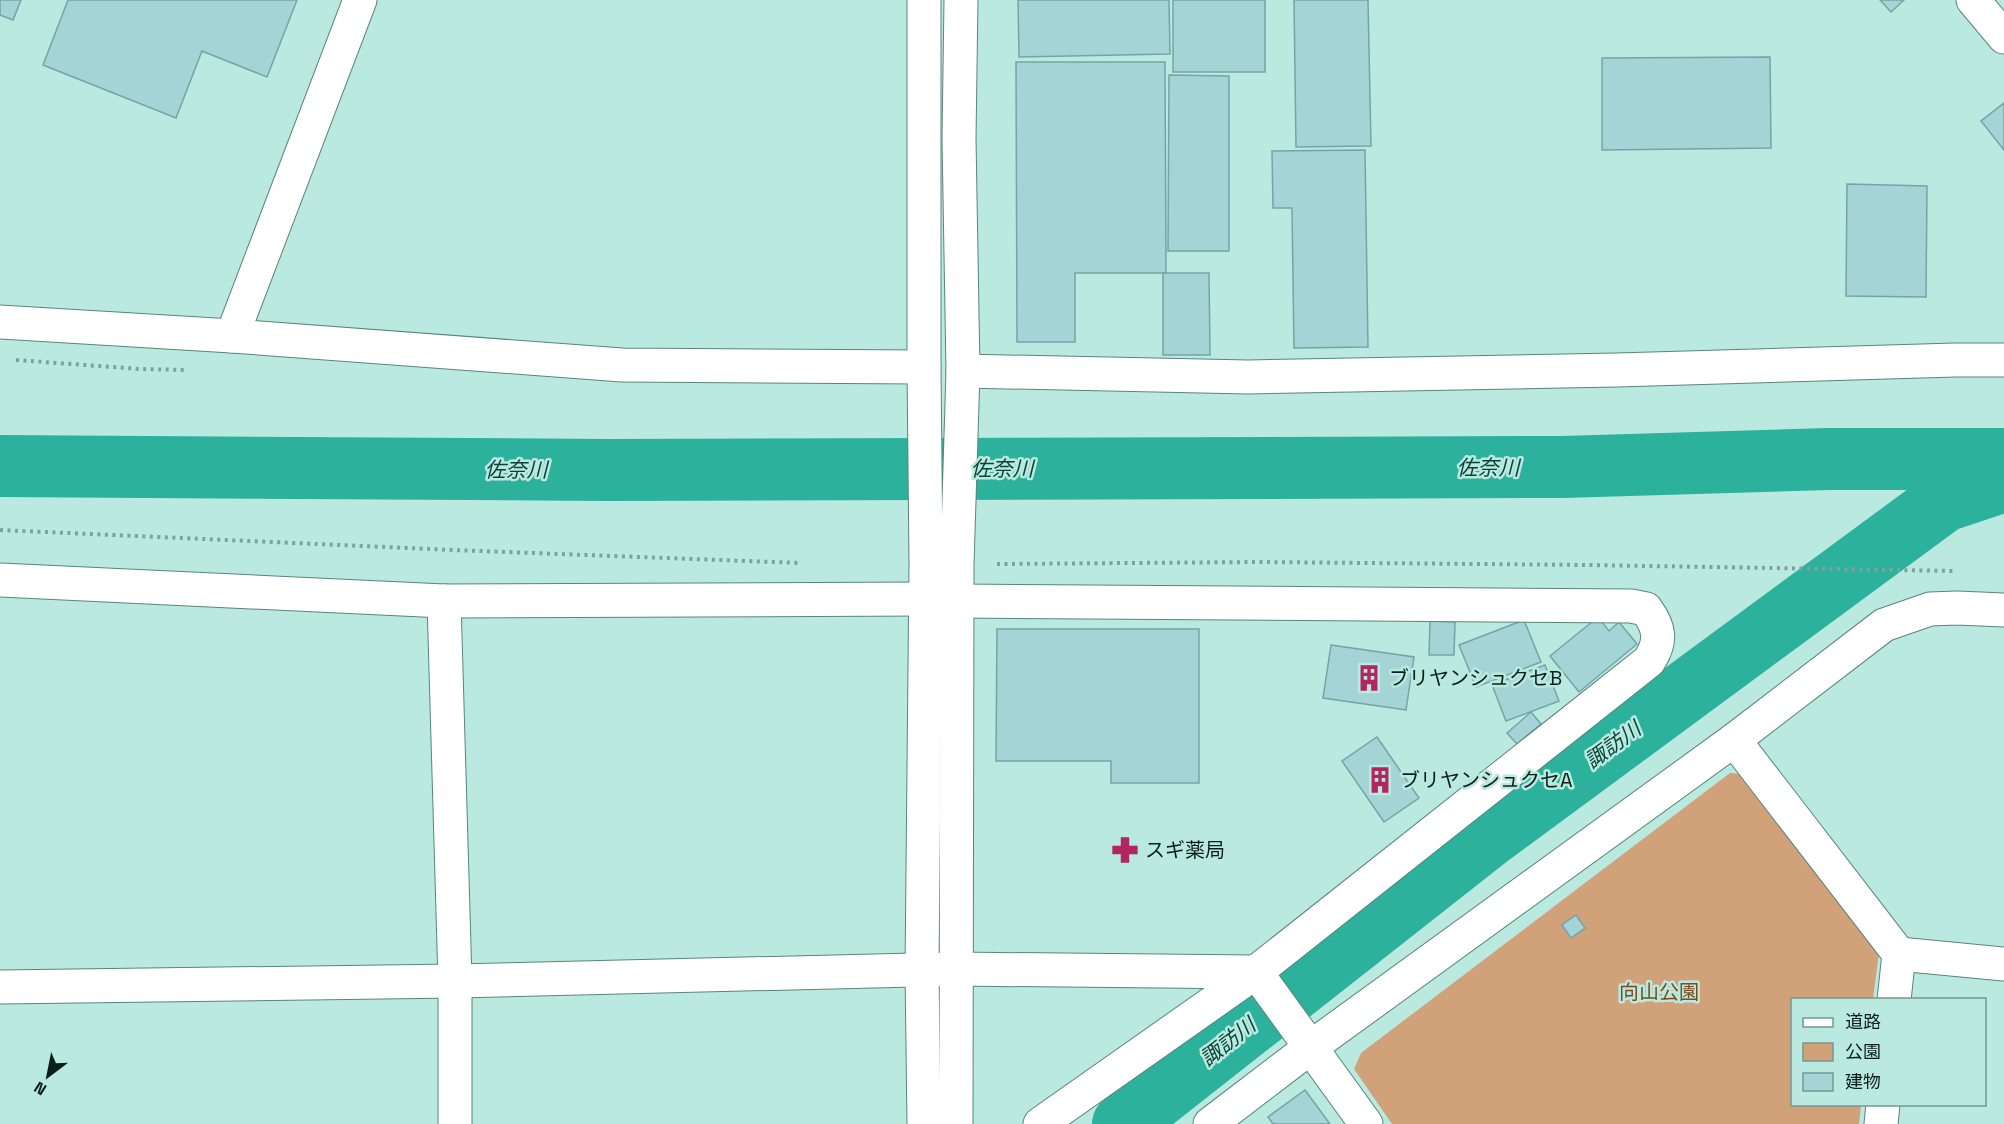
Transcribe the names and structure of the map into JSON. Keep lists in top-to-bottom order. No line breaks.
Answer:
{"water":["佐奈川","諏訪川"],"parks":["向山公園"],"places":{"building":["ブリヤンシュクセB","ブリヤンシュクセA"],"pharmacy":["スギ薬局"]},"legend":["道路","公園","建物"],"north":"bottom left"}
